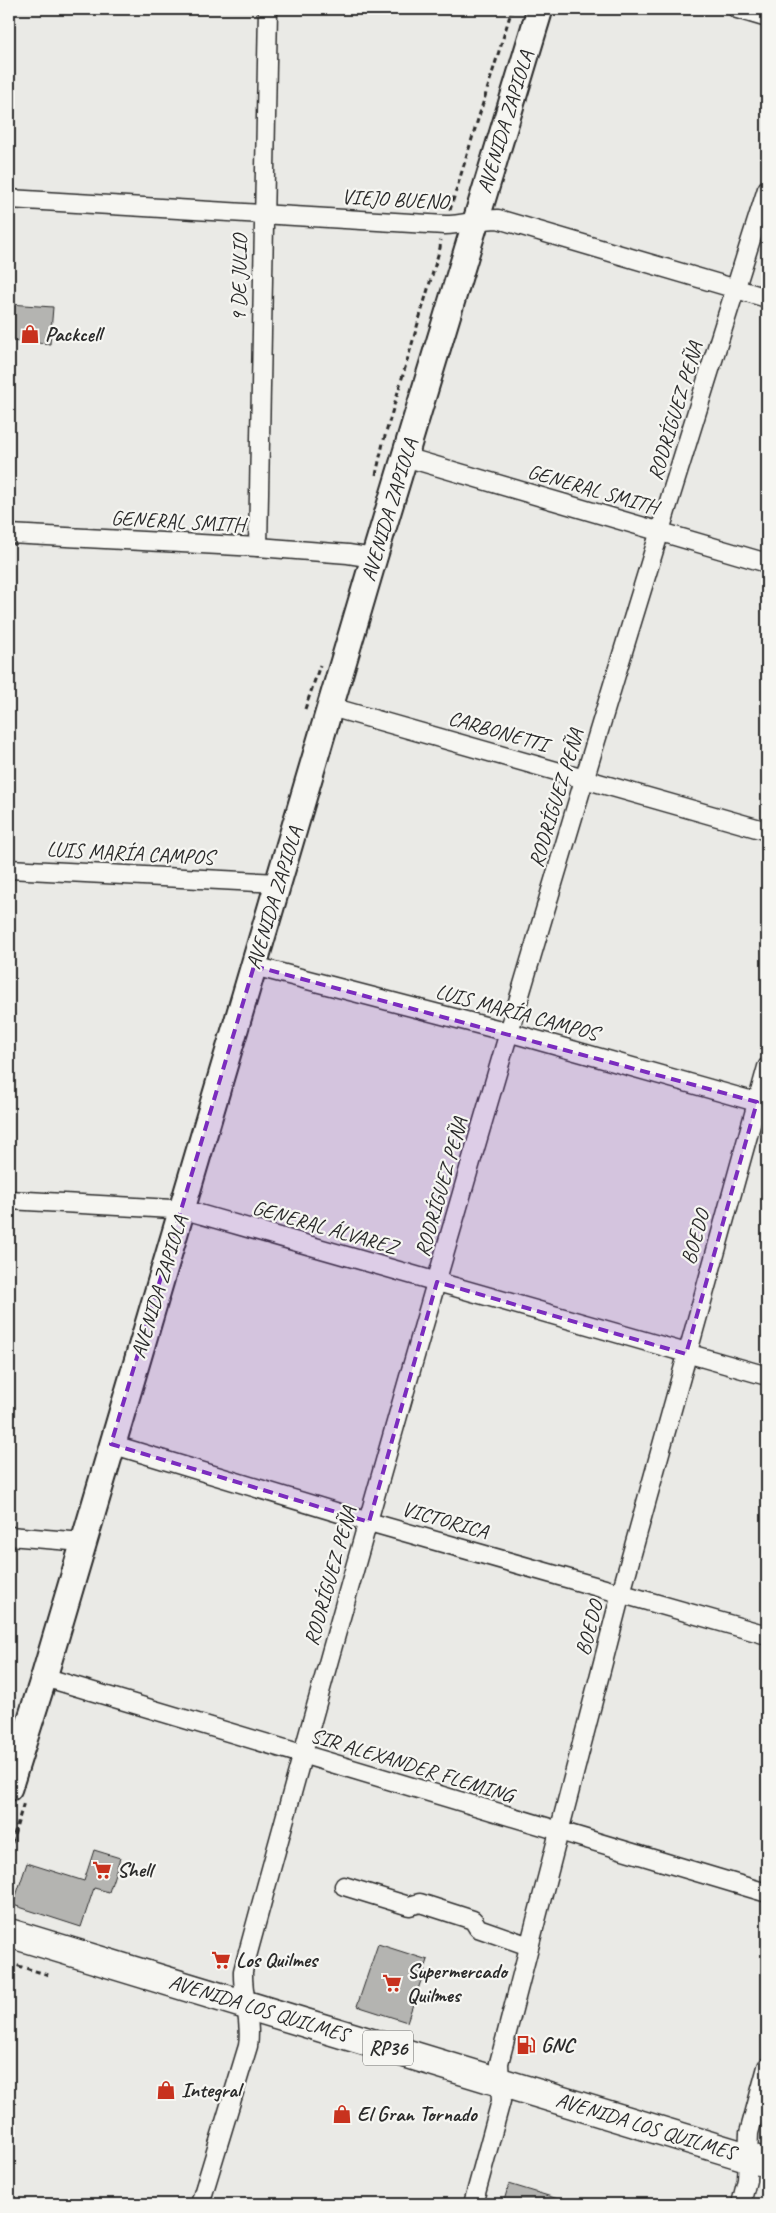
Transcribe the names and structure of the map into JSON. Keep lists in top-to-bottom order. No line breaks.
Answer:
{"streets":{"main road":["AVENIDA ZAPIOLA","AVENIDA LOS QUILMES","RP36"],"street":["VIEJO BUENO","9 DE JULIO","RODRÍGUEZ PEÑA","GENERAL SMITH","CARBONETTI","LUIS MARÍA CAMPOS","GENERAL ÁLVAREZ","BOEDO","VICTORICA","SIR ALEXANDER FLEMING"]},"crossings":[["AVENIDA ZAPIOLA","VIEJO BUENO"],["AVENIDA ZAPIOLA","GENERAL SMITH"],["AVENIDA ZAPIOLA","CARBONETTI"],["AVENIDA ZAPIOLA","LUIS MARÍA CAMPOS"],["AVENIDA ZAPIOLA","GENERAL ÁLVAREZ"],["AVENIDA ZAPIOLA","VICTORICA"],["AVENIDA ZAPIOLA","SIR ALEXANDER FLEMING"],["VIEJO BUENO","9 DE JULIO"],["VIEJO BUENO","RODRÍGUEZ PEÑA"],["9 DE JULIO","GENERAL SMITH"],["RODRÍGUEZ PEÑA","GENERAL SMITH"],["RODRÍGUEZ PEÑA","CARBONETTI"],["RODRÍGUEZ PEÑA","LUIS MARÍA CAMPOS"],["RODRÍGUEZ PEÑA","GENERAL ÁLVAREZ"],["RODRÍGUEZ PEÑA","VICTORICA"],["RODRÍGUEZ PEÑA","SIR ALEXANDER FLEMING"],["RODRÍGUEZ PEÑA","AVENIDA LOS QUILMES"],["LUIS MARÍA CAMPOS","BOEDO"],["GENERAL ÁLVAREZ","BOEDO"],["BOEDO","VICTORICA"],["BOEDO","SIR ALEXANDER FLEMING"],["BOEDO","AVENIDA LOS QUILMES"]],"places":{"shop":["Packcell","Integral","El Gran Tornado"],"supermarket":["Shell","Los Quilmes","Supermercado Quilmes"],"fuel station":["GNC"]}}
